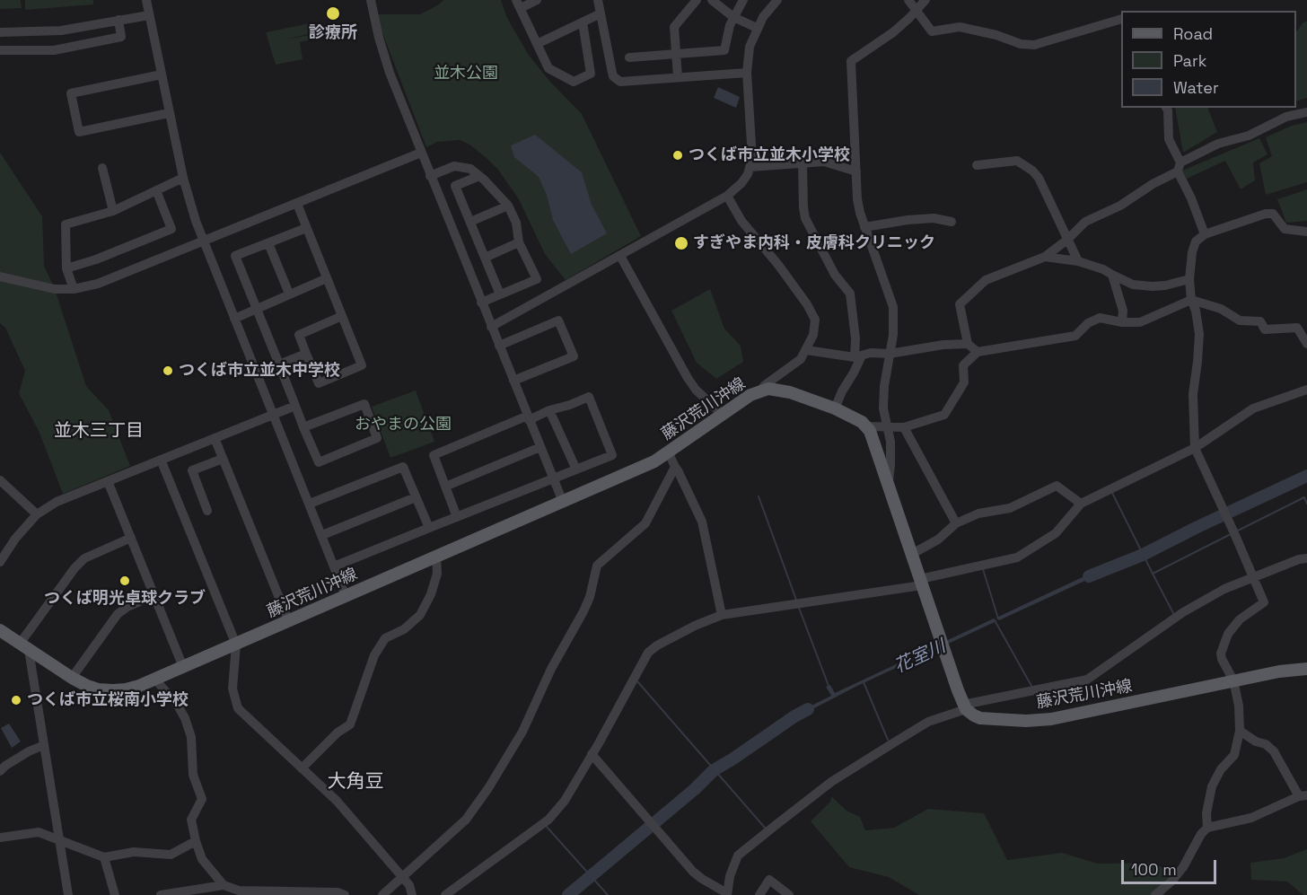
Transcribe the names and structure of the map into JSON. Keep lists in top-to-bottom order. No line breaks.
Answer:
{"streets":{"main road":["藤沢荒川沖線"]},"districts":["並木三丁目","大角豆"],"water":["花室川"],"parks":["並木公園","おやまの公園"],"places":["診療所","つくば市立並木小学校","すぎやま内科・皮膚科クリニック","つくば市立並木中学校","つくば明光卓球クラブ","つくば市立桜南小学校"],"legend":["Road","Park","Water"],"scale_bar":"100 m"}
